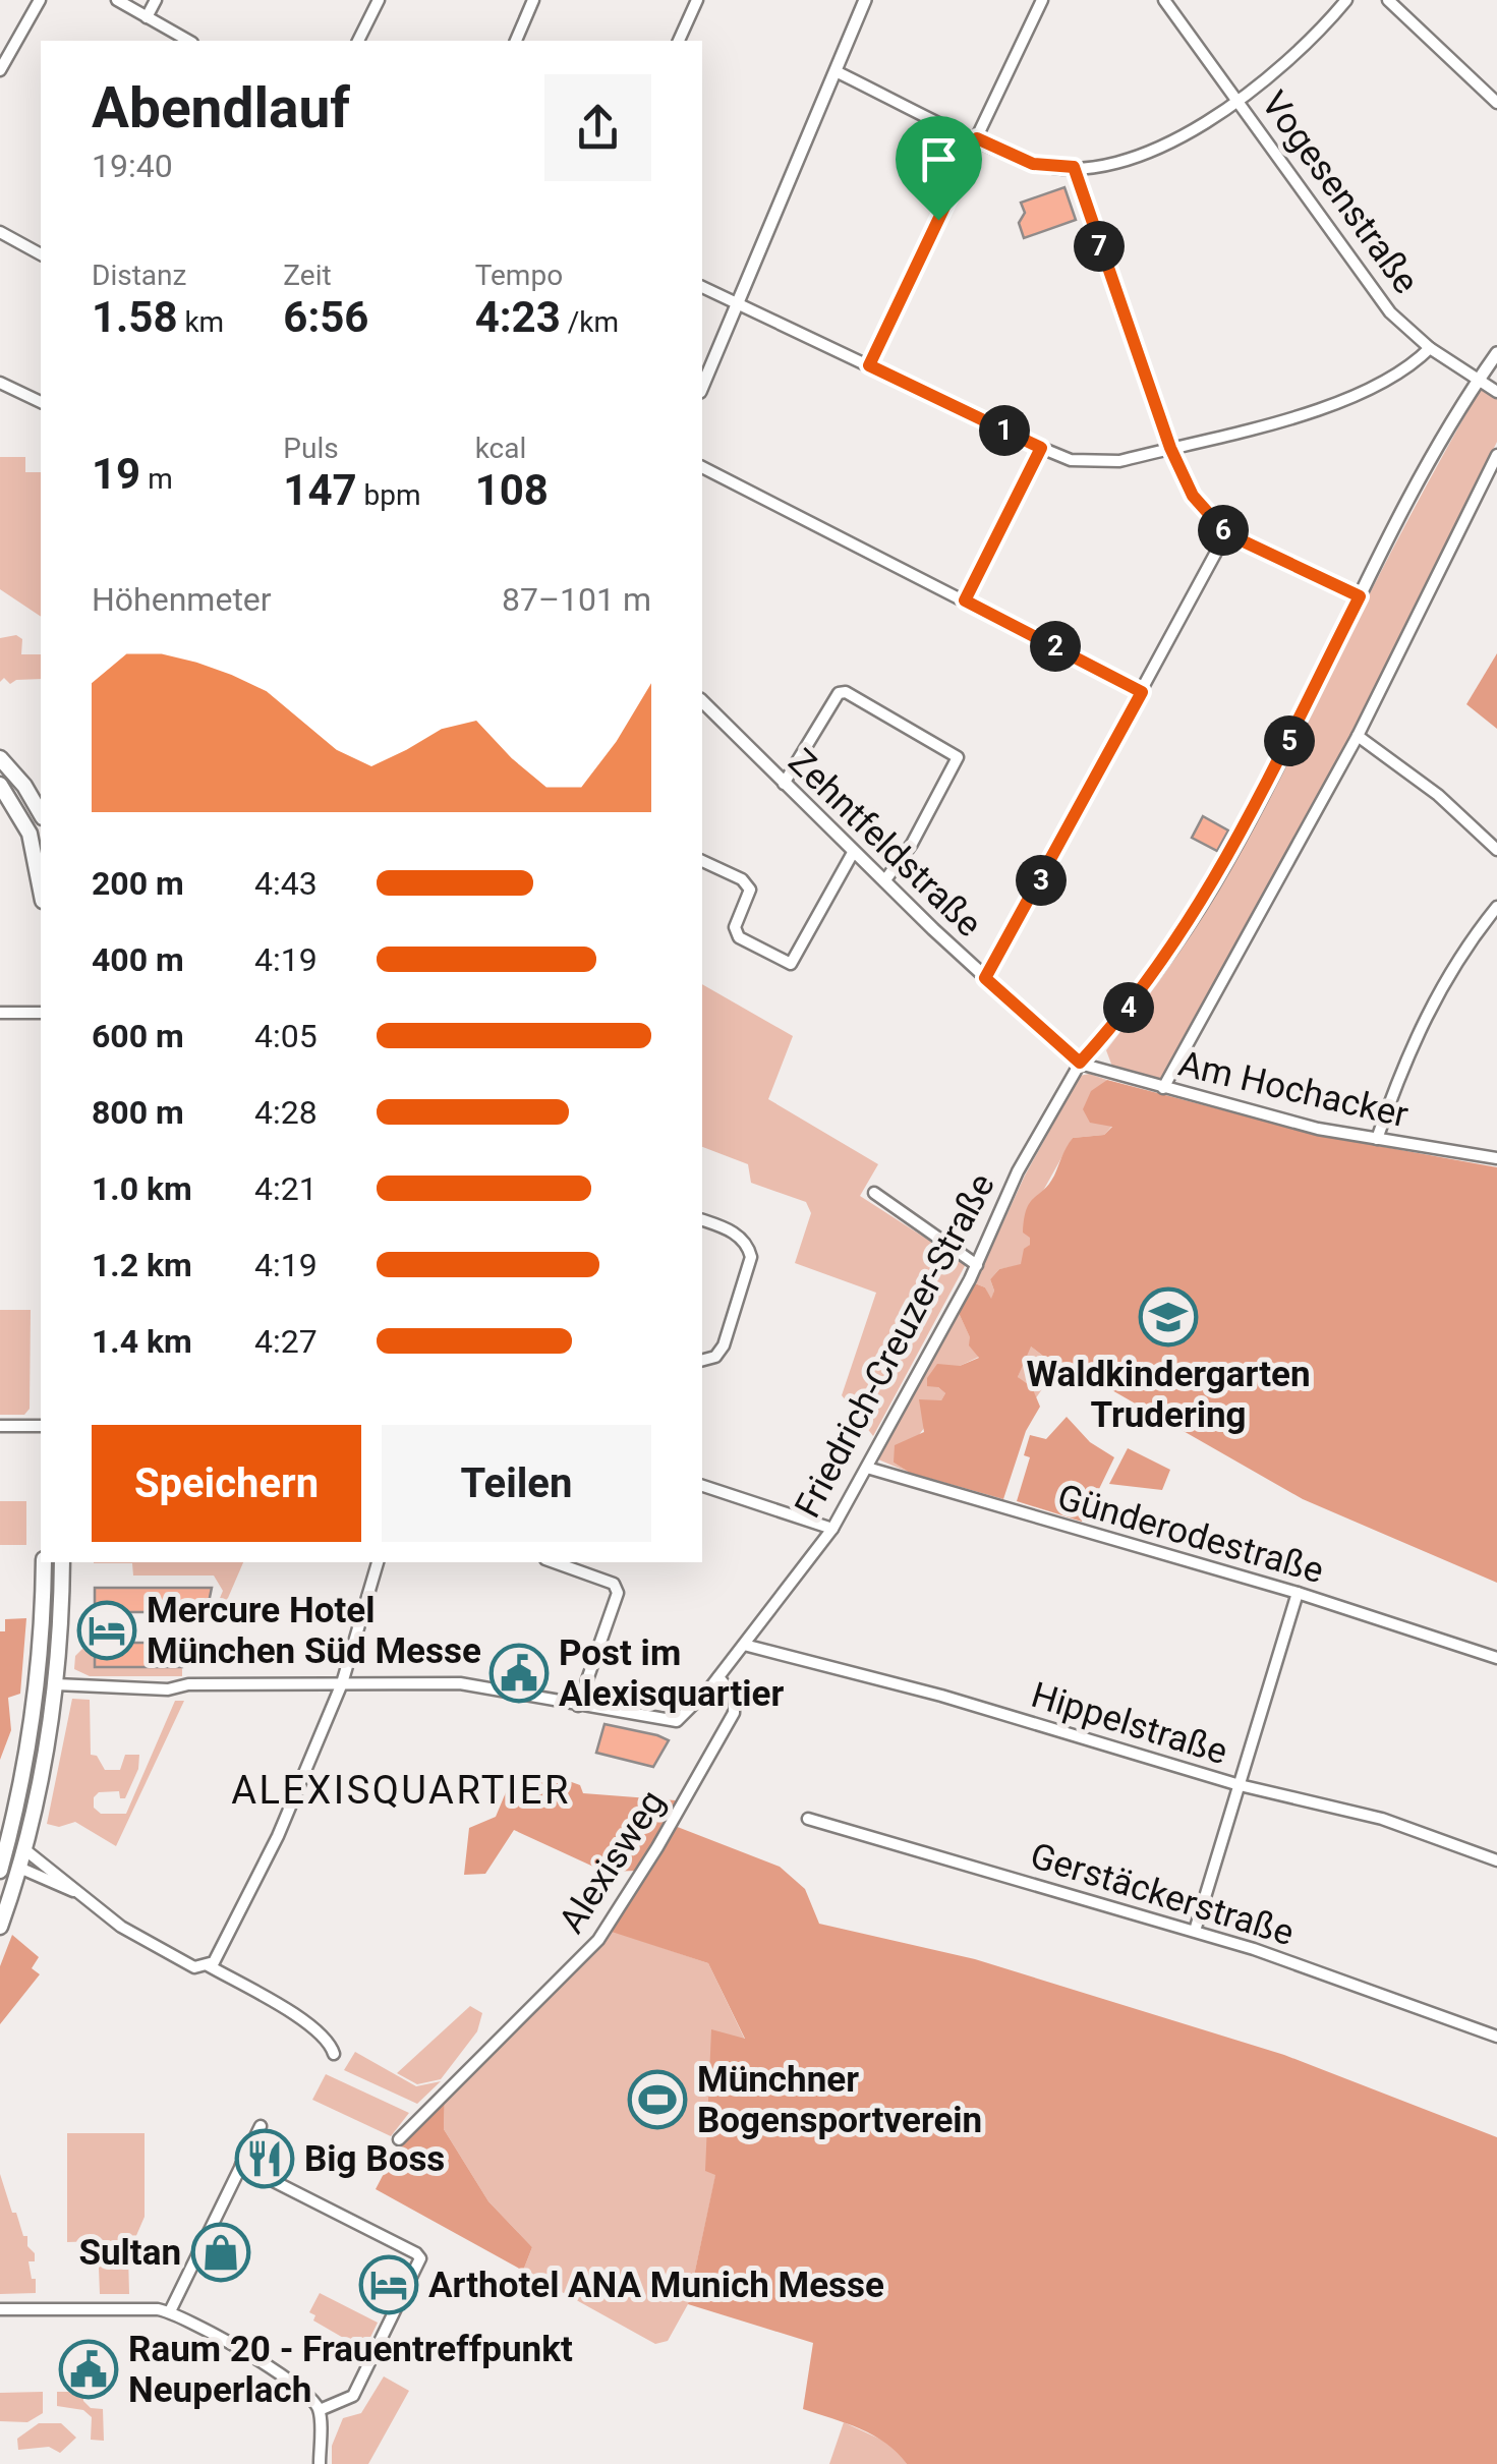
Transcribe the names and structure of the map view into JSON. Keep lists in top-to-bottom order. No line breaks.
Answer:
{"streets":{"street":["Vogesenstraße","Zehntfeldstraße","Am Hochacker","Friedrich-Creuzer-Straße","Günderodestraße","Hippelstraße","Alexisweg","Gerstäckerstraße"]},"crossings":[["Zehntfeldstraße","Am Hochacker"],["Zehntfeldstraße","Friedrich-Creuzer-Straße"],["Am Hochacker","Friedrich-Creuzer-Straße"],["Friedrich-Creuzer-Straße","Günderodestraße"],["Friedrich-Creuzer-Straße","Hippelstraße"],["Friedrich-Creuzer-Straße","Alexisweg"]],"districts":["ALEXISQUARTIER"],"places":{"school or university":["Waldkindergarten Trudering"],"hotel":["Mercure Hotel München Süd Messe","Arthotel ANA Munich Messe"],"public building":["Post im Alexisquartier","Raum 20 - Frauentreffpunkt Neuperlach"],"sports":["Münchner Bogensportverein"],"restaurant":["Big Boss"],"shop":["Sultan"]},"page":{"heading":["Abendlauf","19:40"],"stats":[["Distanz","1.58 km"],["Zeit","6:56"],["Tempo","4:23 /km"],["19 m"],["Puls","147 bpm"],["kcal","108"]],"pins":["7","1","6","2","5","3","4"],"chart":["Höhenmeter","87–101 m"],"list":[{"name":"200 m","note":"4:43"},{"name":"400 m","note":"4:19"},{"name":"600 m","note":"4:05"},{"name":"800 m","note":"4:28"},{"name":"1.0 km","note":"4:21"},{"name":"1.2 km","note":"4:19"},{"name":"1.4 km","note":"4:27"}],"buttons":["Speichern","Teilen"]}}
